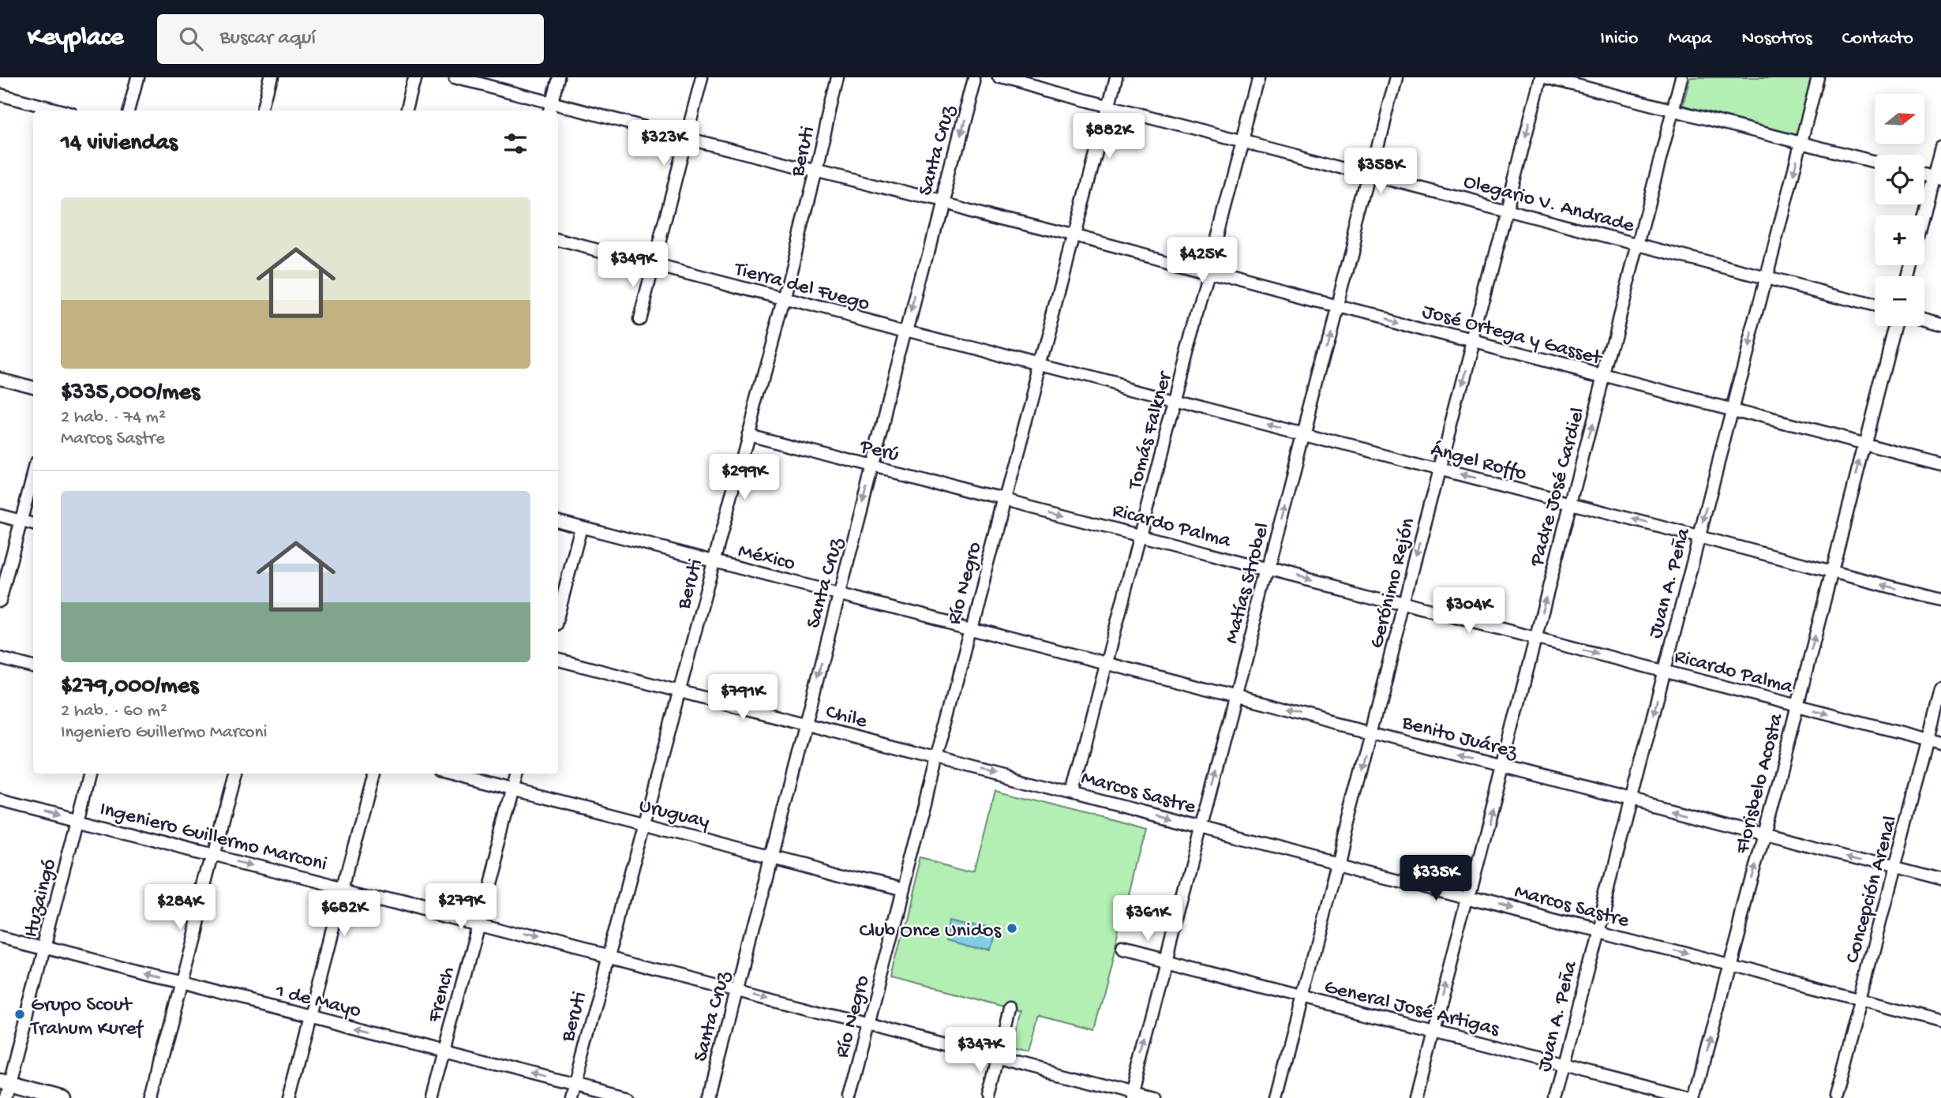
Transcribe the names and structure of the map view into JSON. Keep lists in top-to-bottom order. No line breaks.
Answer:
{"streets":{"street":["Santa Cruz","Beruti","Olegario V. Andrade","Tierra del Fuego","José Ortega y Gasset","Tomás Falkner","Perú","Ángel Roffo","Padre José Cardiel","Ricardo Palma","México","Río Negro","Matías Strobel","Gerónimo Rejón","Juan A. Peña","Chile","Benito Juárez","Florisbelo Acosta","Marcos Sastre","Uruguay","Ingeniero Guillermo Marconi","Concepción Arenal","Ituzaingó","French","1 de Mayo","General José Artigas"]},"crossings":[["Santa Cruz","Tierra del Fuego"],["Santa Cruz","José Ortega y Gasset"],["Santa Cruz","Perú"],["Santa Cruz","México"],["Santa Cruz","Chile"],["Santa Cruz","Uruguay"],["Santa Cruz","Ingeniero Guillermo Marconi"],["Beruti","Tierra del Fuego"],["Beruti","José Ortega y Gasset"],["Beruti","Perú"],["Beruti","México"],["Beruti","Chile"],["Beruti","Uruguay"],["Beruti","Ingeniero Guillermo Marconi"],["Beruti","1 de Mayo"],["Olegario V. Andrade","Tomás Falkner"],["Olegario V. Andrade","Padre José Cardiel"],["Olegario V. Andrade","Río Negro"],["Olegario V. Andrade","Matías Strobel"],["Olegario V. Andrade","Gerónimo Rejón"],["Olegario V. Andrade","Juan A. Peña"],["Tierra del Fuego","Ángel Roffo"],["Tierra del Fuego","Río Negro"],["José Ortega y Gasset","Tomás Falkner"],["José Ortega y Gasset","Padre José Cardiel"],["José Ortega y Gasset","Río Negro"],["José Ortega y Gasset","Matías Strobel"],["José Ortega y Gasset","Gerónimo Rejón"],["José Ortega y Gasset","Juan A. Peña"],["José Ortega y Gasset","Florisbelo Acosta"],["Tomás Falkner","Ángel Roffo"],["Tomás Falkner","Ricardo Palma"],["Tomás Falkner","Benito Juárez"],["Tomás Falkner","Marcos Sastre"],["Perú","Ricardo Palma"],["Perú","Río Negro"],["Ángel Roffo","Padre José Cardiel"],["Ángel Roffo","Río Negro"],["Ángel Roffo","Matías Strobel"],["Ángel Roffo","Gerónimo Rejón"],["Ángel Roffo","Juan A. Peña"],["Ángel Roffo","Florisbelo Acosta"],["Padre José Cardiel","Ricardo Palma"],["Padre José Cardiel","Benito Juárez"],["Padre José Cardiel","Marcos Sastre"],["Padre José Cardiel","General José Artigas"],["Ricardo Palma","Río Negro"],["Ricardo Palma","Matías Strobel"],["Ricardo Palma","Gerónimo Rejón"],["Ricardo Palma","Juan A. Peña"],["Ricardo Palma","Florisbelo Acosta"],["Ricardo Palma","Concepción Arenal"],["México","Río Negro"],["México","Benito Juárez"],["Río Negro","Chile"],["Río Negro","Benito Juárez"],["Río Negro","Marcos Sastre"],["Río Negro","Uruguay"],["Río Negro","Ingeniero Guillermo Marconi"],["Matías Strobel","Benito Juárez"],["Matías Strobel","Marcos Sastre"],["Matías Strobel","Ingeniero Guillermo Marconi"],["Matías Strobel","General José Artigas"],["Gerónimo Rejón","Benito Juárez"],["Gerónimo Rejón","Marcos Sastre"],["Gerónimo Rejón","General José Artigas"],["Juan A. Peña","Benito Juárez"],["Juan A. Peña","Marcos Sastre"],["Juan A. Peña","General José Artigas"],["Chile","Marcos Sastre"],["Benito Juárez","Florisbelo Acosta"],["Benito Juárez","Concepción Arenal"],["Florisbelo Acosta","Marcos Sastre"],["Florisbelo Acosta","General José Artigas"],["Marcos Sastre","Concepción Arenal"],["Uruguay","French"],["Ingeniero Guillermo Marconi","Ituzaingó"],["Ingeniero Guillermo Marconi","French"],["Ituzaingó","1 de Mayo"],["French","1 de Mayo"]],"one_way":["Santa Cruz","Ángel Roffo","Padre José Cardiel","Ricardo Palma","Matías Strobel","Gerónimo Rejón","Juan A. Peña","Benito Juárez","Florisbelo Acosta","Marcos Sastre","Ingeniero Guillermo Marconi","1 de Mayo"],"places":["Club Once Unidos","Grupo Scout Trahum Kuref"],"north":"right","page":{"header":"Keyplace","search":"Buscar aquí","nav":["Inicio","Mapa","Nosotros","Contacto"],"map_buttons":["+","−"],"heading":"14 viviendas","price":["$882K","$323K","$358K","$425K","$349K","$299K","$304K","$791K","$335K","$279K","$284K","$682K","$361K","$347K"],"list":[{"name":"$335,000/mes","note":"2 hab. · 74 m² · Marcos Sastre"},{"name":"$279,000/mes","note":"2 hab. · 60 m² · Ingeniero Guillermo Marconi"}]}}
